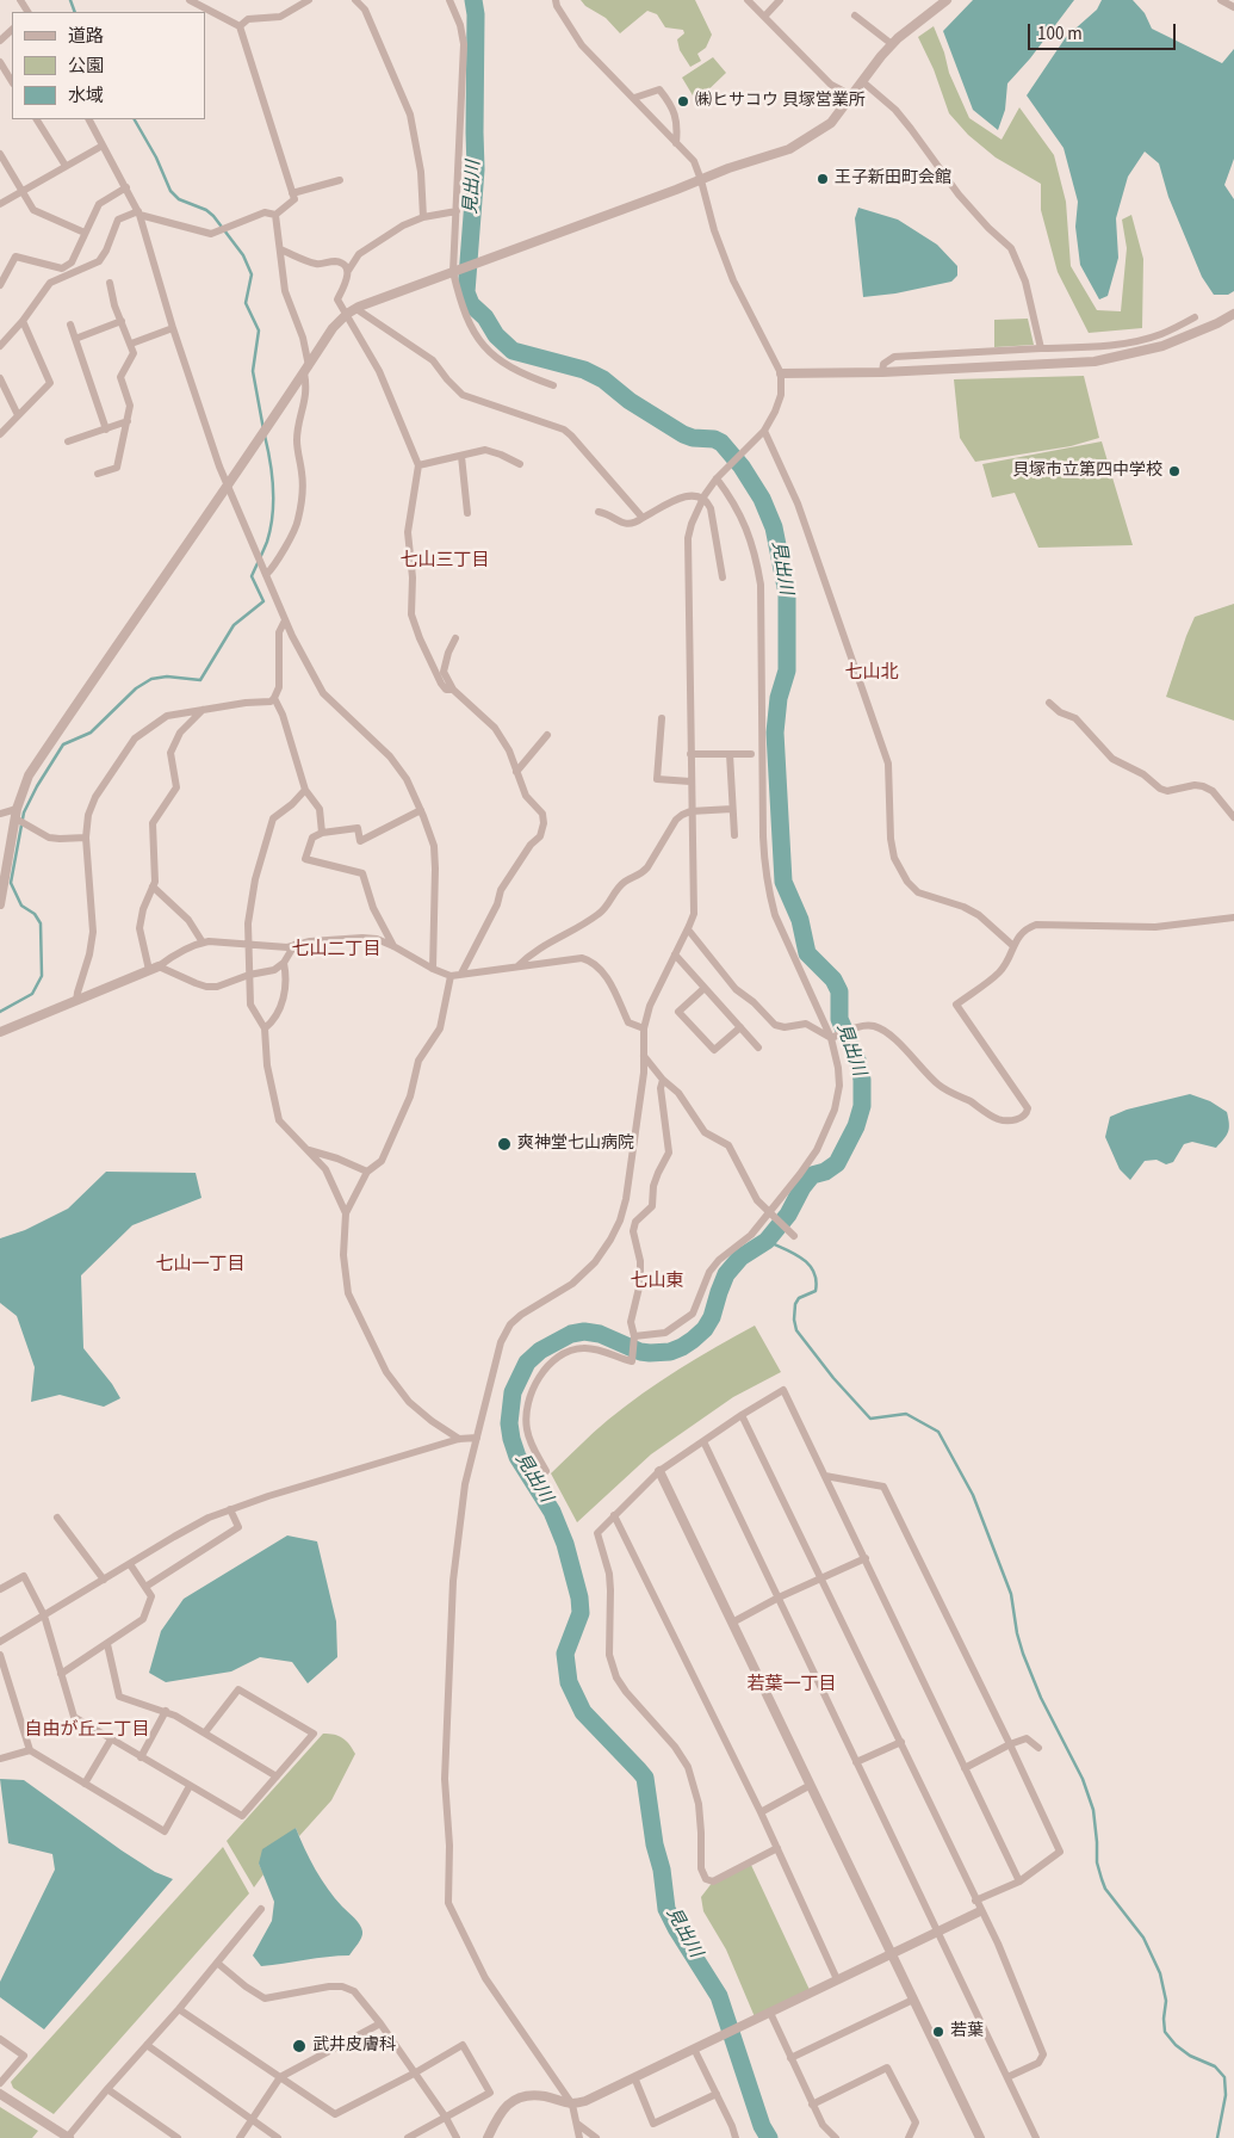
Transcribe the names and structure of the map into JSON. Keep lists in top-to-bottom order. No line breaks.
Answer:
{"districts":["七山三丁目","七山北","七山二丁目","七山一丁目","七山東","若葉一丁目","自由が丘二丁目"],"water":["見出川"],"places":["㈱ヒサコウ 貝塚営業所","王子新田町会館","貝塚市立第四中学校","爽神堂七山病院","若葉","武井皮膚科"],"legend":["道路","公園","水域"],"scale_bar":"100 m"}
